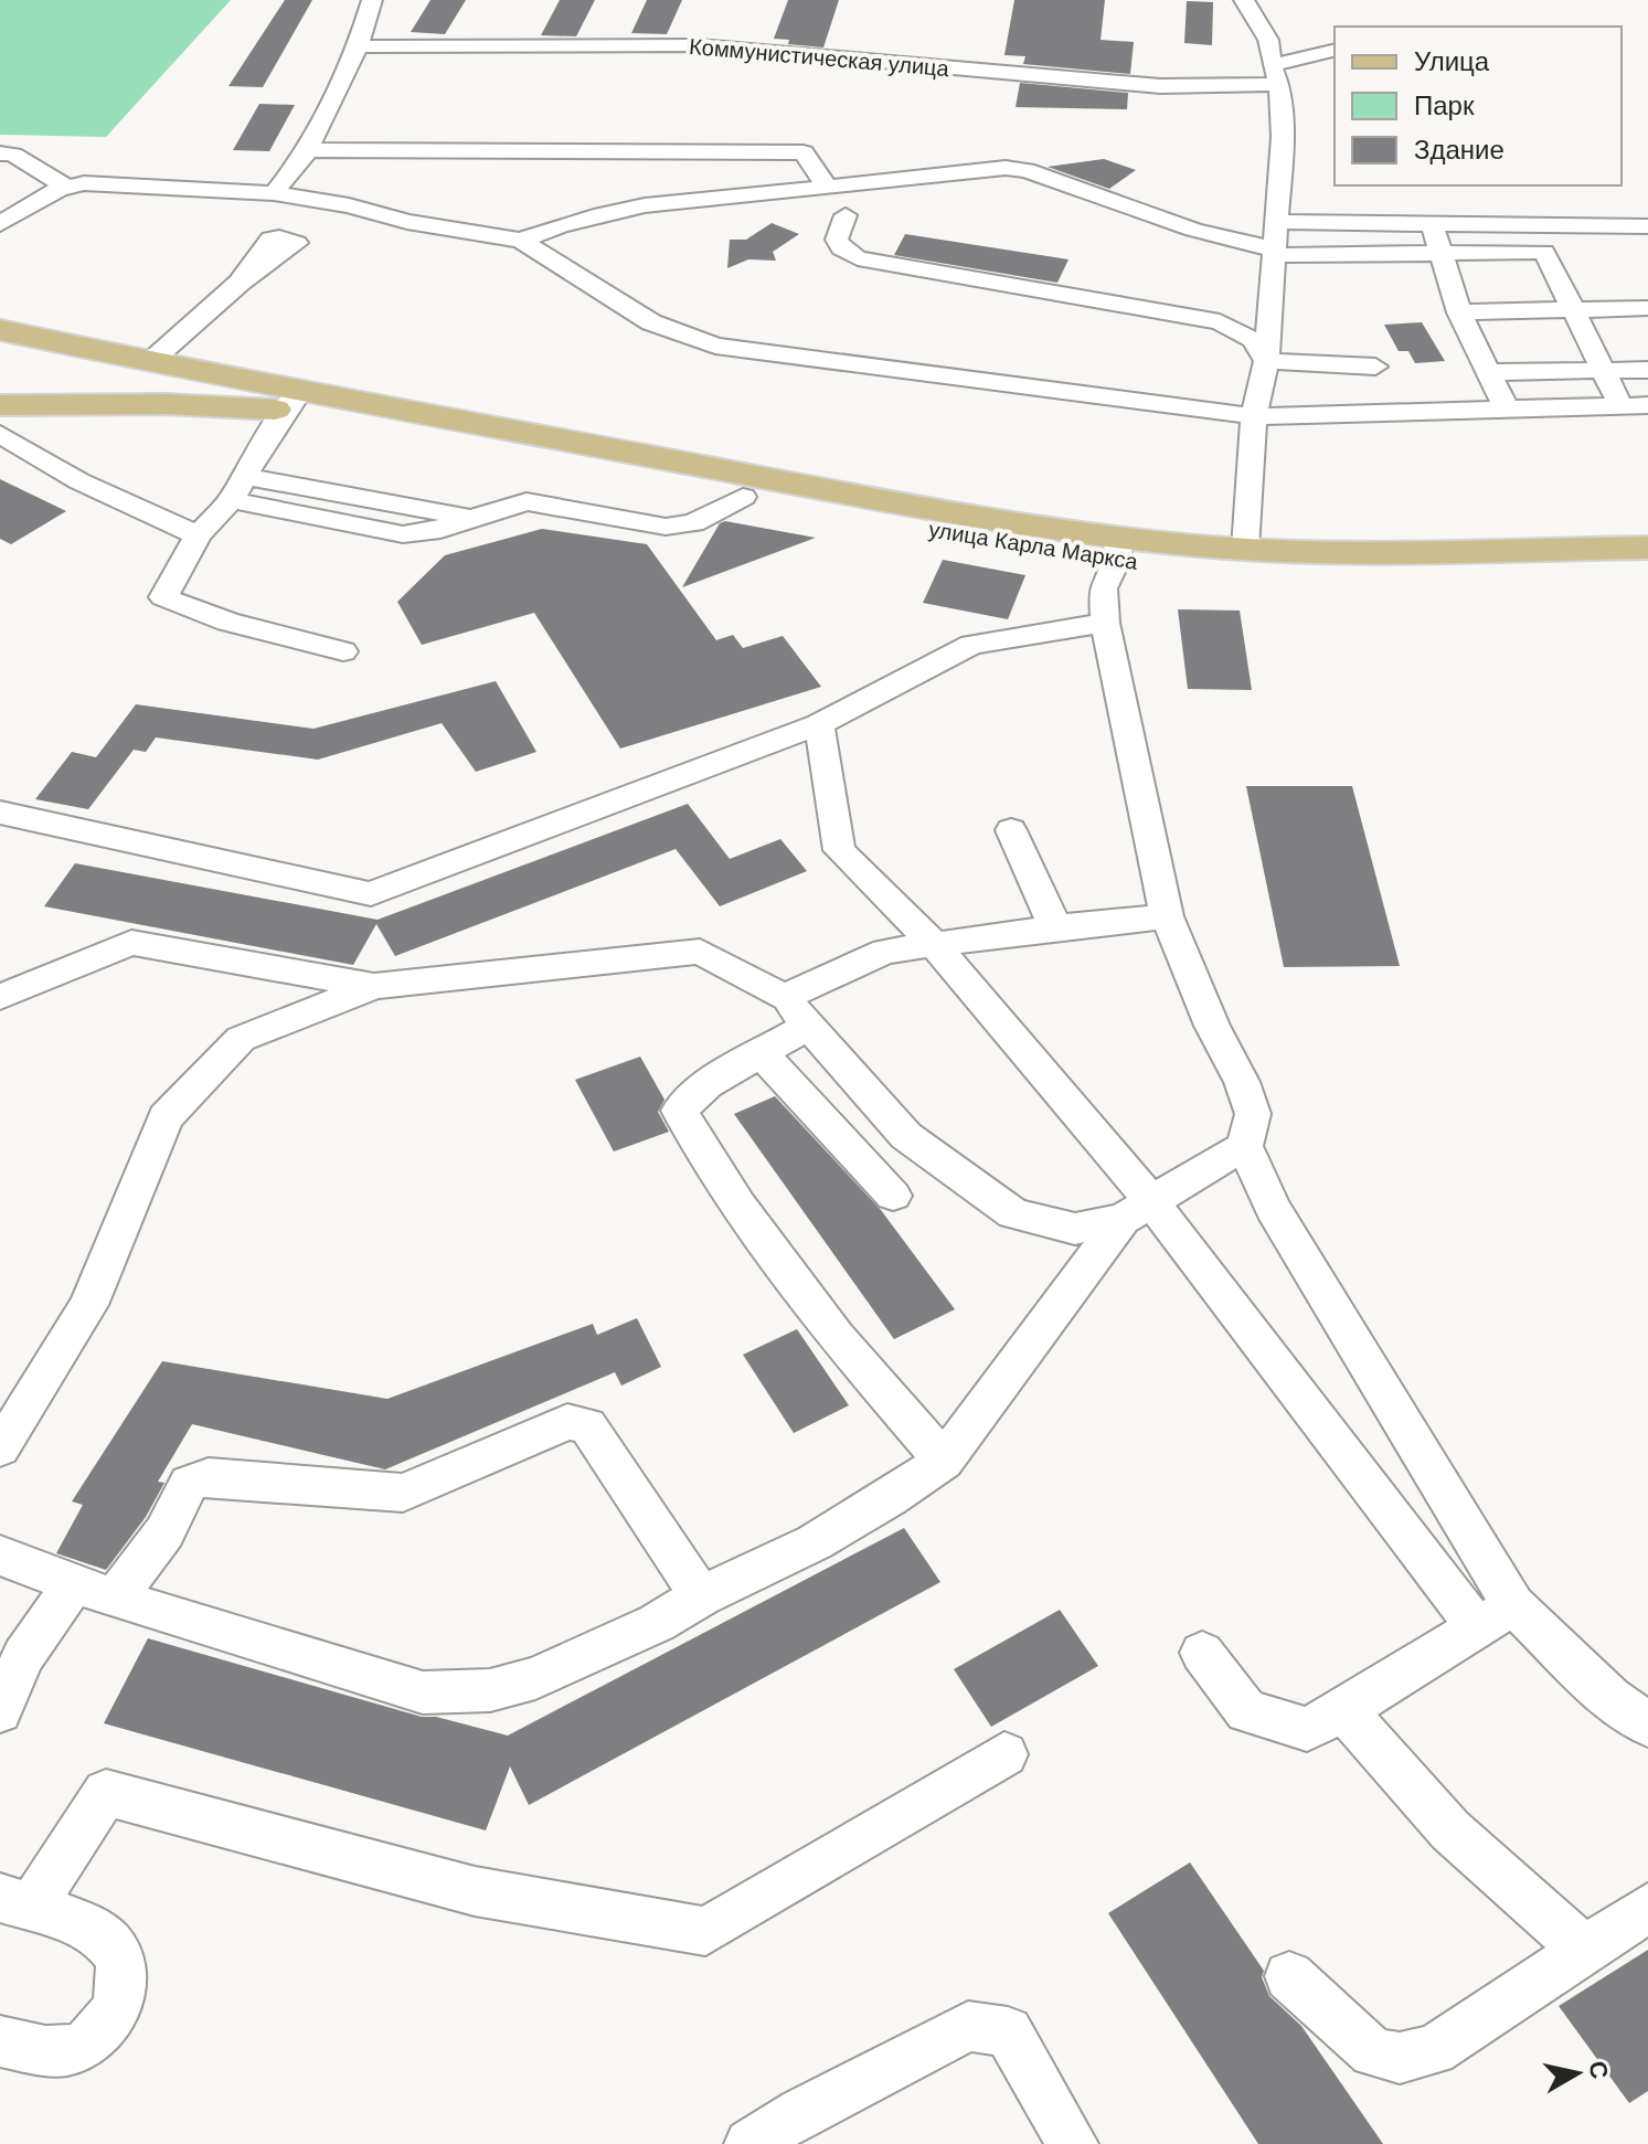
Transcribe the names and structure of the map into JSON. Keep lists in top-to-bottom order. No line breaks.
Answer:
{"streets":{"main road":["улица Карла Маркса"],"street":["Коммунистическая улица"]},"legend":["Улица","Парк","Здание"],"north":"right"}
